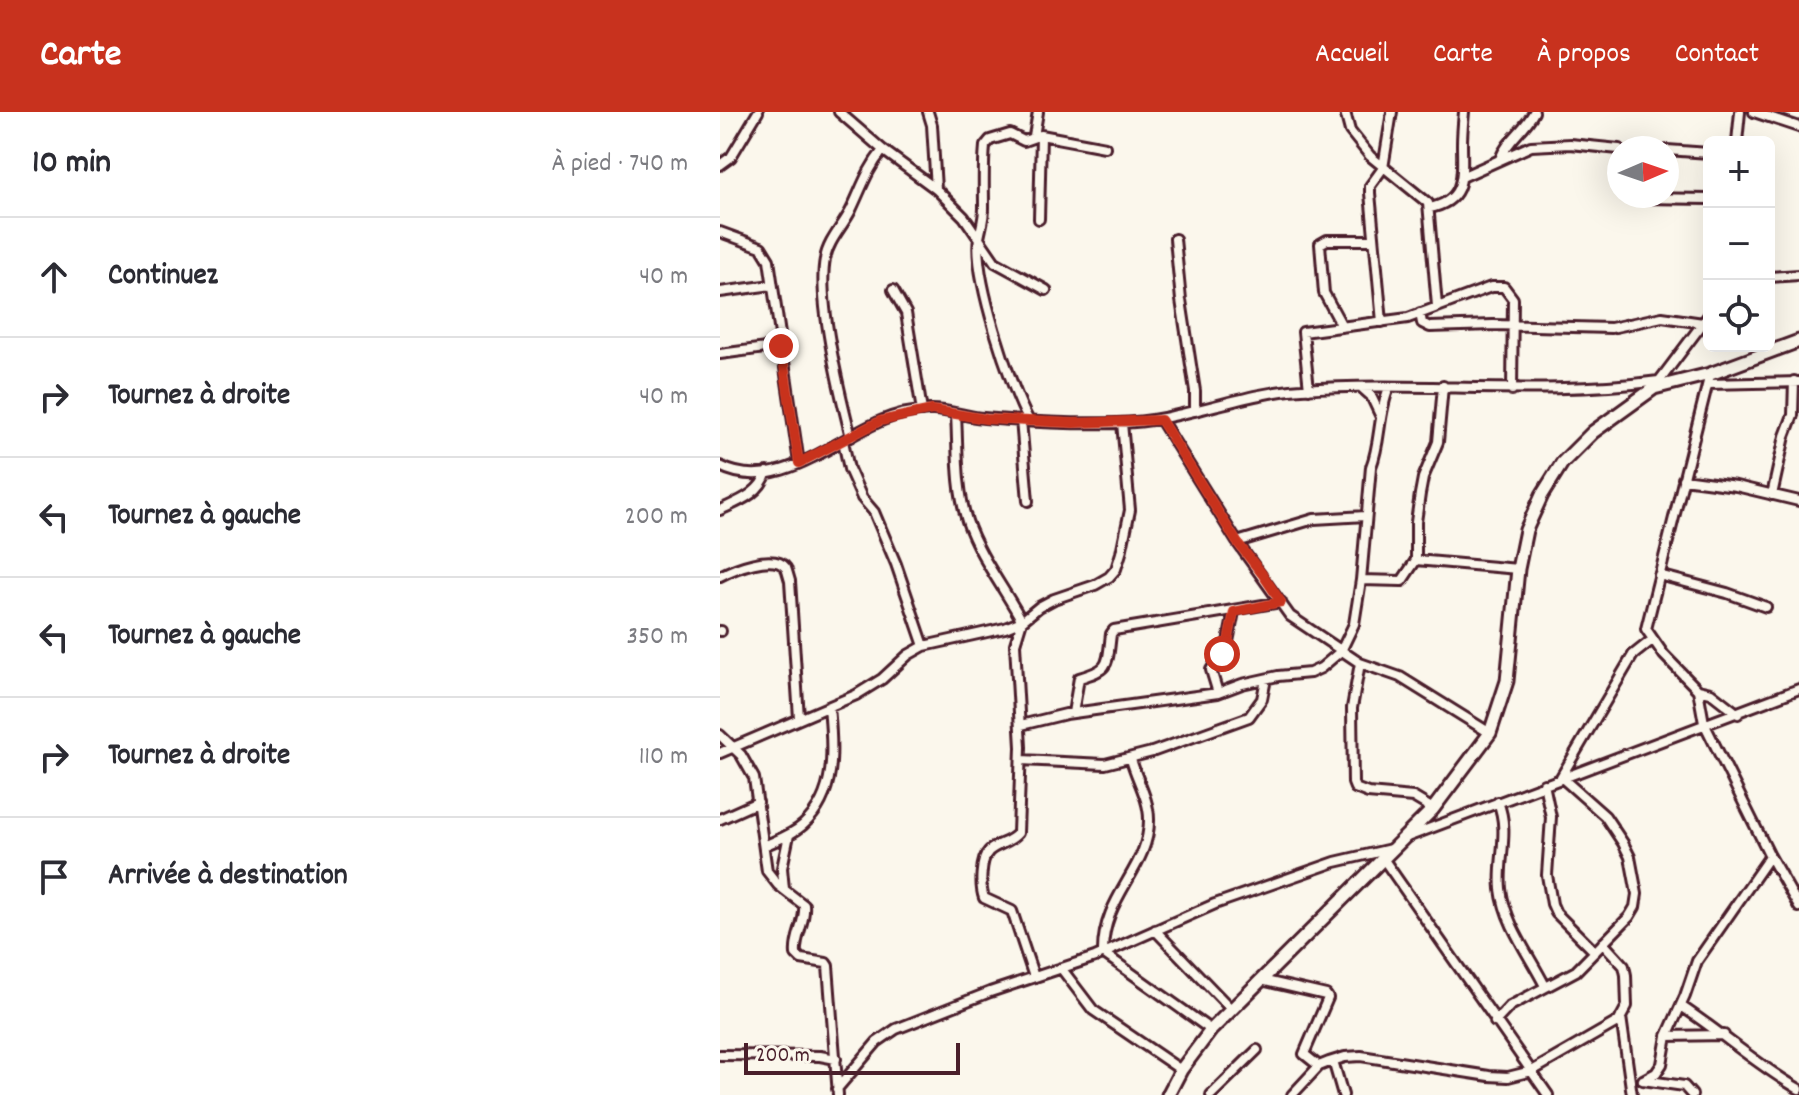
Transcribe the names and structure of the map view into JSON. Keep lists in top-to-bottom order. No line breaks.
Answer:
{"scale_bar":"200 m","north":"right","page":{"header":"Carte","nav":["Accueil","Carte","À propos","Contact"],"heading":["10 min","À pied · 740 m"],"map_buttons":["+","−"],"list":[["Continuez","40 m"],["Tournez à droite","40 m"],["Tournez à gauche","200 m"],["Tournez à gauche","350 m"],["Tournez à droite","110 m"],"Arrivée à destination"],"scale":"200 m"}}
